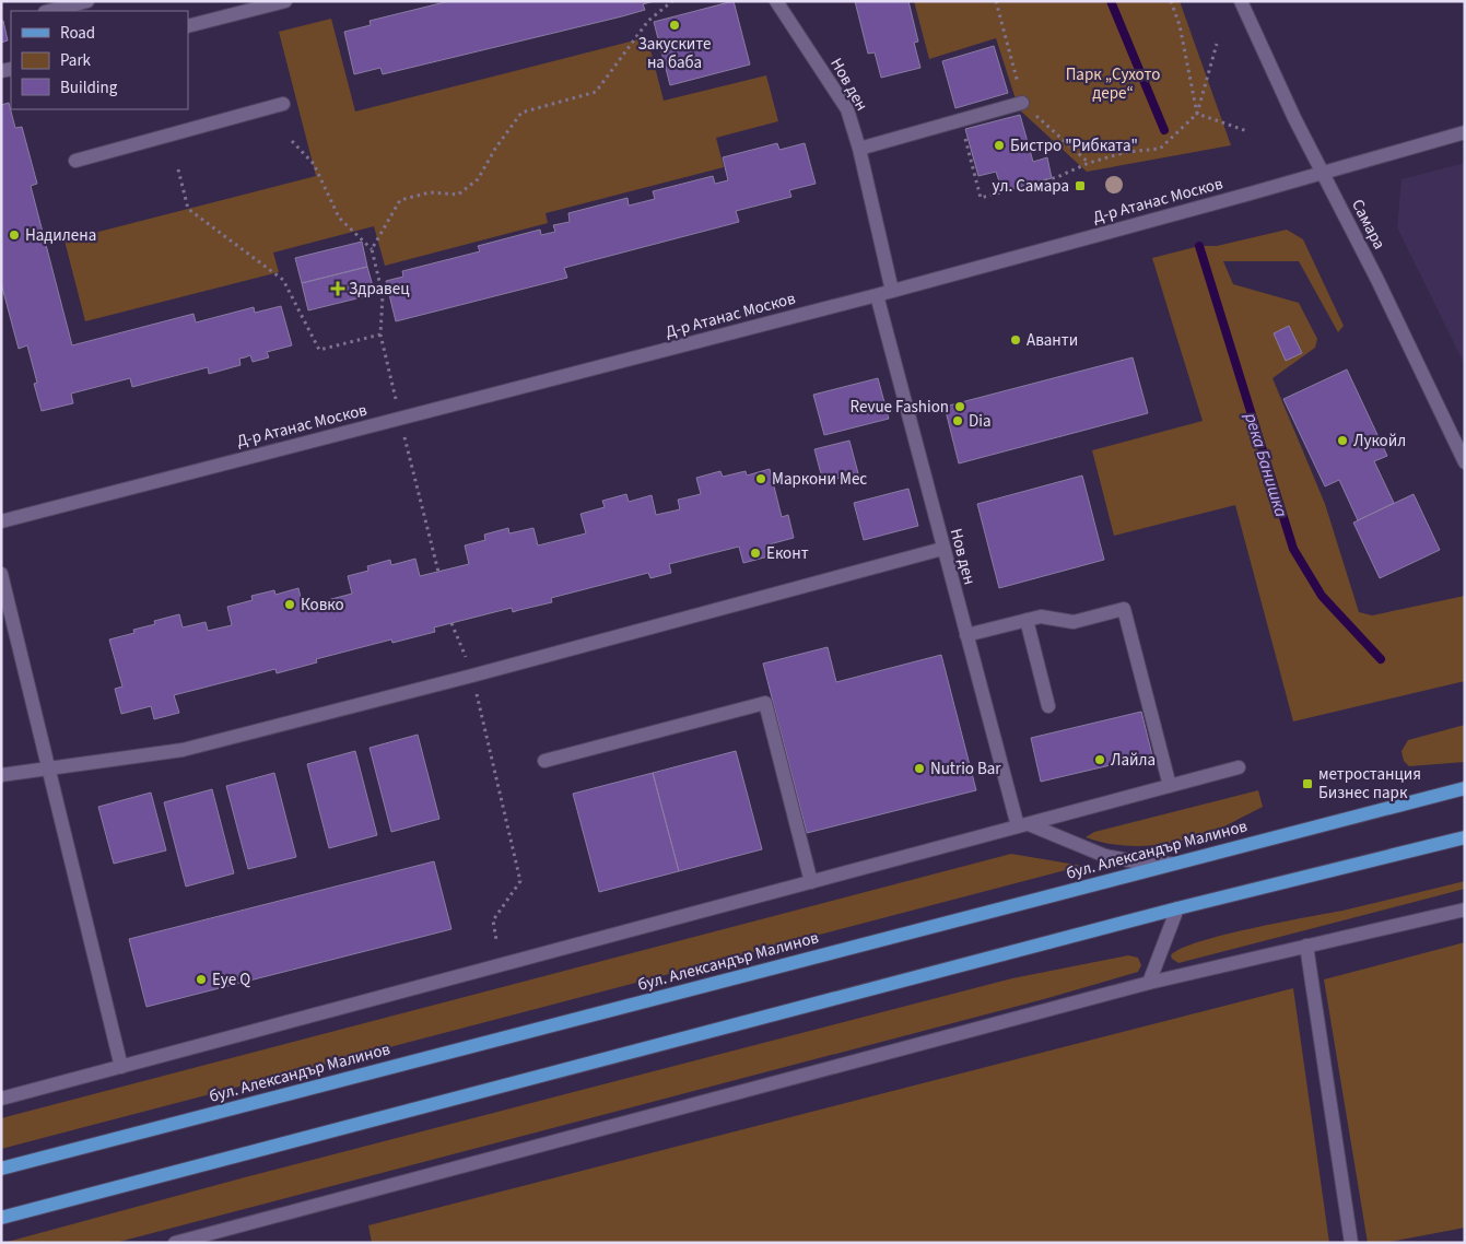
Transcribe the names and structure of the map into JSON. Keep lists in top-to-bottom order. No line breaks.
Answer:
{"streets":{"main road":["бул. Александър Малинов"],"street":["Нов ден","Д-р Атанас Москов","Самара"]},"crossings":[["Нов ден","Д-р Атанас Москов"],["Д-р Атанас Москов","Самара"]],"water":["река Банишка"],"parks":["Парк „Сухото дере“"],"places":{"other":["Закуските на баба","Бистро \"Рибката\"","Надилена","Аванти","Revue Fashion","Dia","Лукойл","Маркони Мес","Еконт","Ковко","Лайла","Nutrio Bar","Eye Q"],"transit":["ул. Самара","метростанция Бизнес парк"],"health":["Здравец"]},"legend":["Road","Park","Building"]}
